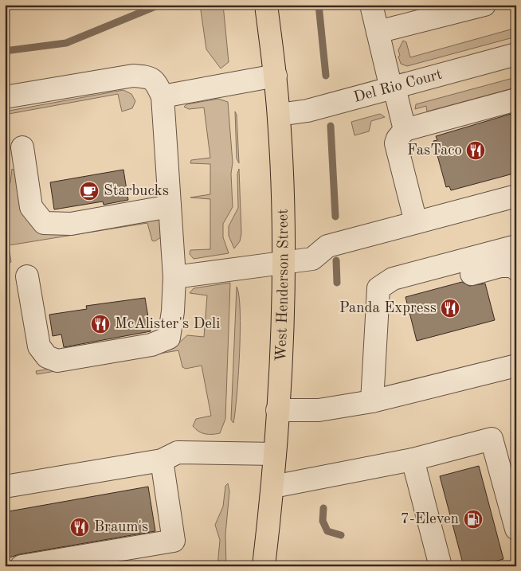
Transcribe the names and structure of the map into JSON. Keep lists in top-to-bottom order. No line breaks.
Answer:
{"streets":{"main road":["West Henderson Street"],"street":["Del Rio Court"]},"crossings":[["Del Rio Court","West Henderson Street"]],"places":{"restaurant":["FasTaco","Panda Express","McAlister's Deli","Braum's"],"cafe":["Starbucks"],"fuel station":["7-Eleven"]}}
